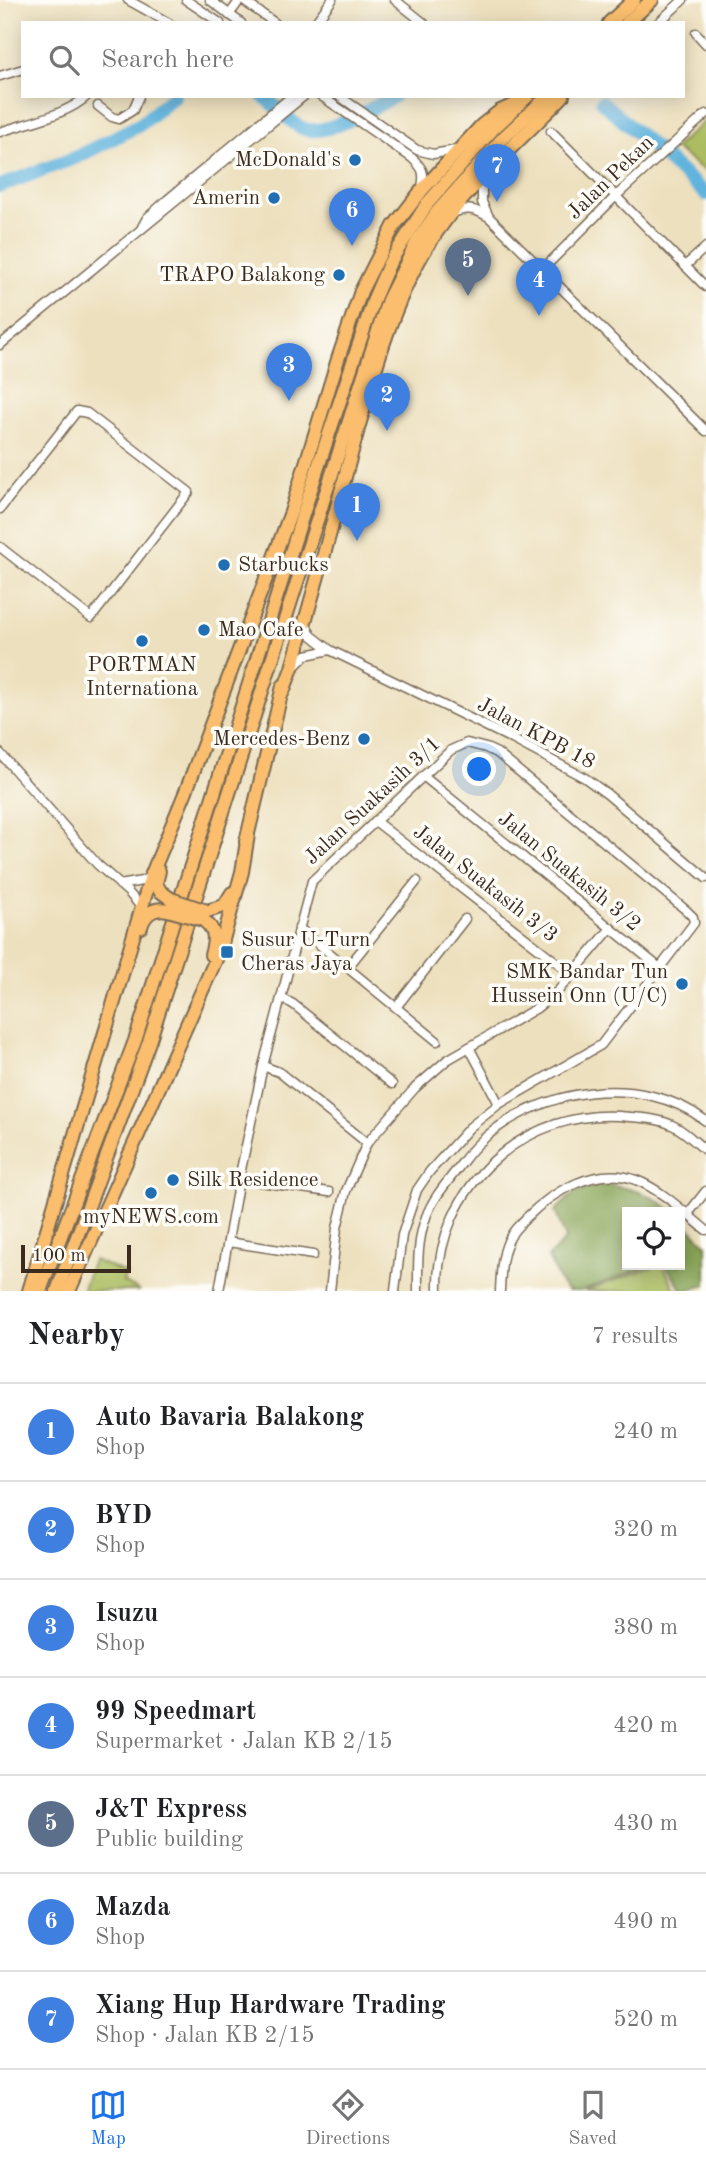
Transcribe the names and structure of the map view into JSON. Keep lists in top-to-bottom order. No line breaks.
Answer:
{"streets":{"street":["Jalan Pekan","Jalan KPB 18","Jalan Suakasih 3/1","Jalan Suakasih 3/2","Jalan Suakasih 3/3"]},"crossings":[["Jalan Suakasih 3/1","Jalan Suakasih 3/2"],["Jalan Suakasih 3/1","Jalan Suakasih 3/3"]],"places":{"other":["McDonald's","Amerin","TRAPO Balakong","Starbucks","Mao Cafe","PORTMAN Internationa","Mercedes-Benz","SMK Bandar Tun Hussein Onn (U/C)","Silk Residence","myNEWS.com"],"transit":["Susur U-Turn Cheras Jaya"]},"scale_bar":"100 m","page":{"search":"Search here","pins":["7","6","5","4","3","2","1"],"scale":"100 m","heading":["Nearby","7 results"],"list":[{"mark":"1","name":"Auto Bavaria Balakong","note":"Shop","value":"240 m"},{"mark":"2","name":"BYD","note":"Shop","value":"320 m"},{"mark":"3","name":"Isuzu","note":"Shop","value":"380 m"},{"mark":"4","name":"99 Speedmart","note":"Supermarket · Jalan KB 2/15","value":"420 m"},{"mark":"5","name":"J&T Express","note":"Public building","value":"430 m"},{"mark":"6","name":"Mazda","note":"Shop","value":"490 m"},{"mark":"7","name":"Xiang Hup Hardware Trading","note":"Shop · Jalan KB 2/15","value":"520 m"}],"nav":["Map","Directions","Saved"]}}
